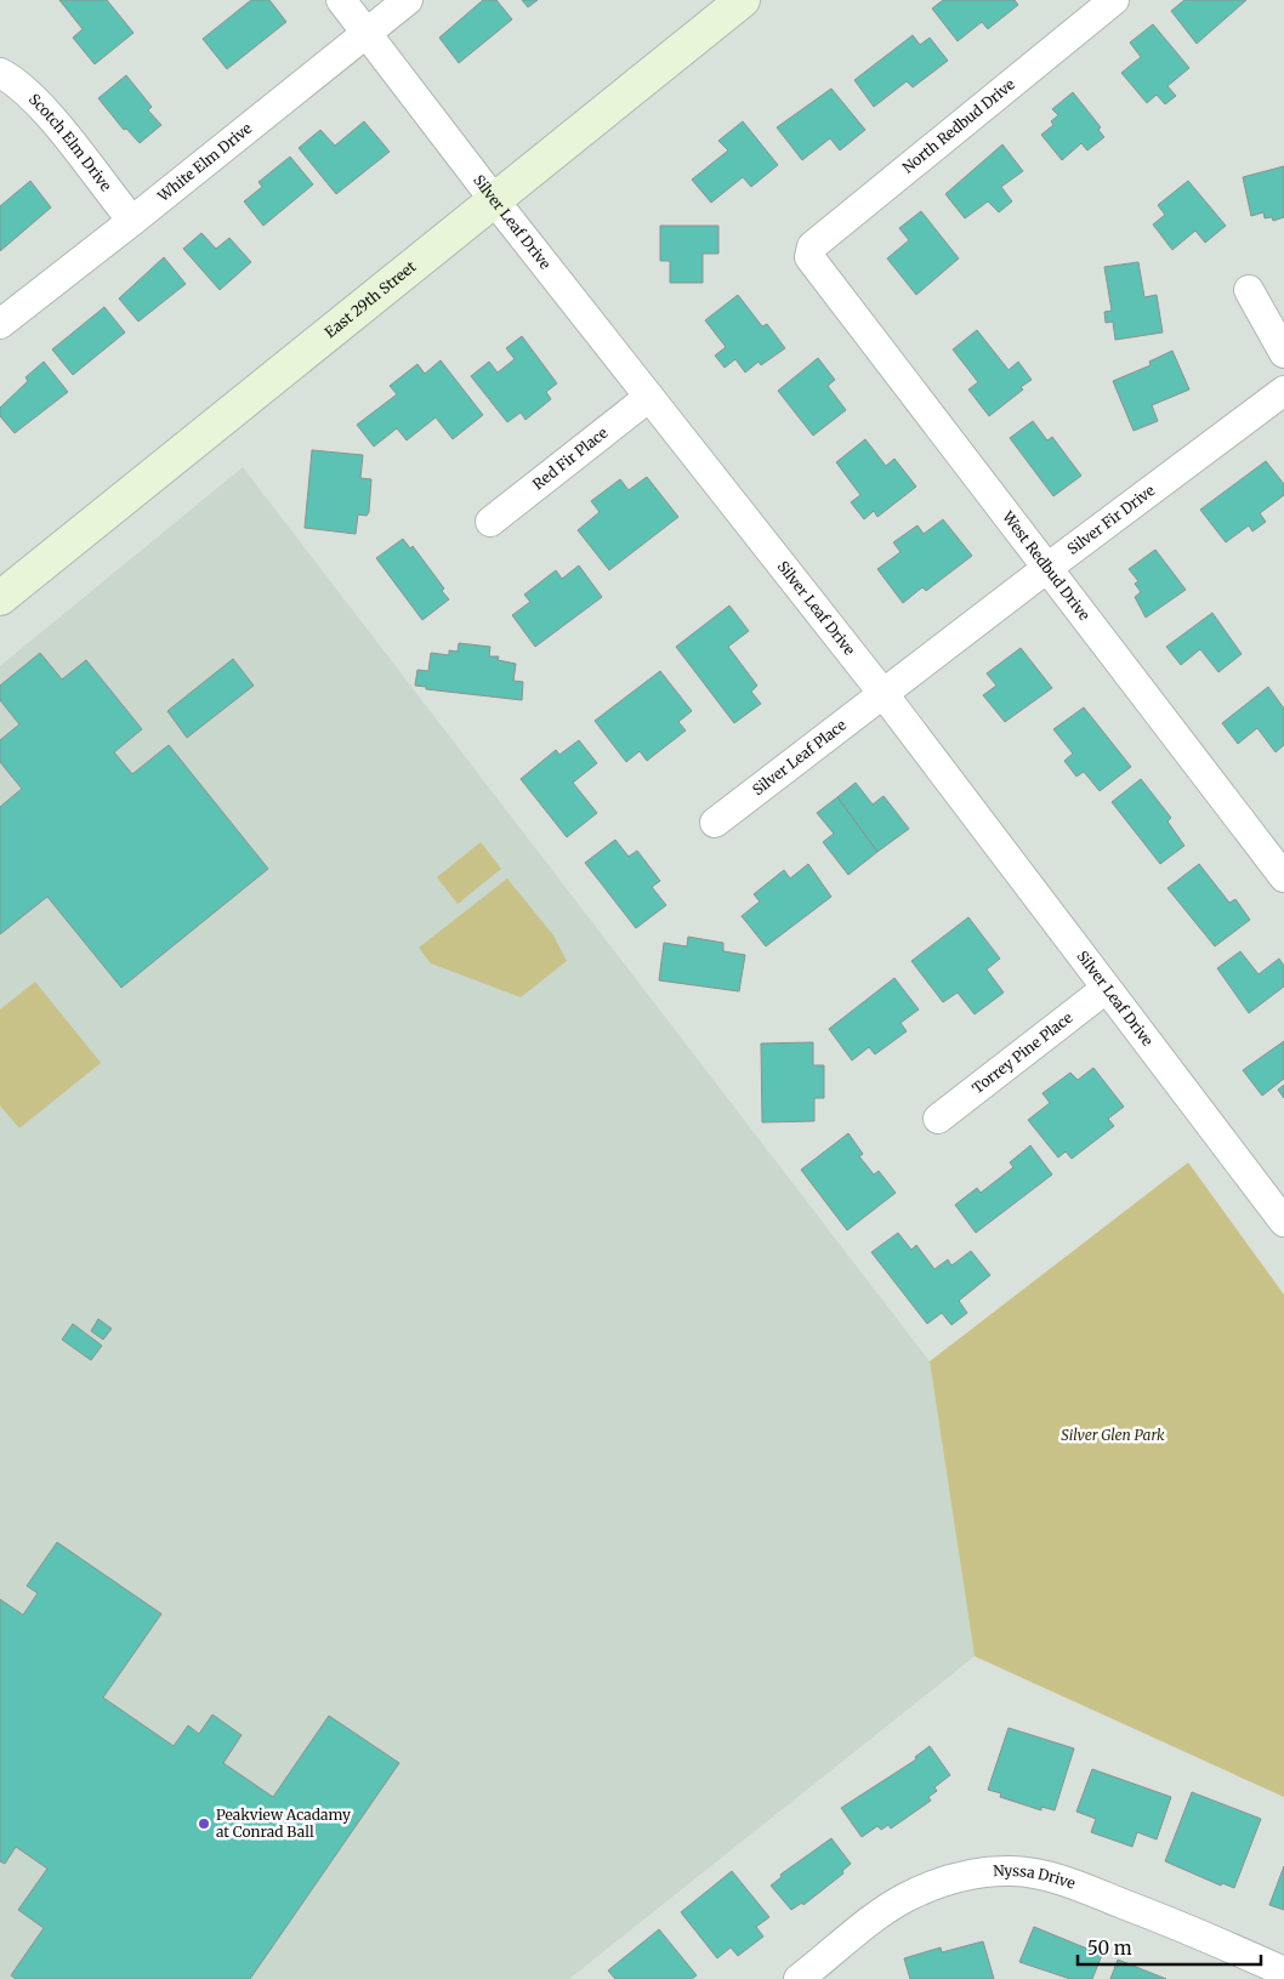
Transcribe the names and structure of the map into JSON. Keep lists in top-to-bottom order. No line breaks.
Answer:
{"streets":{"main road":["East 29th Street"],"street":["North Redbud Drive","Scotch Elm Drive","White Elm Drive","Silver Leaf Drive","Red Fir Place","Silver Fir Drive","West Redbud Drive","Silver Leaf Place","Torrey Pine Place","Nyssa Drive"]},"crossings":[["North Redbud Drive","West Redbud Drive"],["Scotch Elm Drive","White Elm Drive"],["White Elm Drive","Silver Leaf Drive"],["Silver Leaf Drive","East 29th Street"],["Silver Leaf Drive","Red Fir Place"],["Silver Leaf Drive","Silver Fir Drive"],["Silver Leaf Drive","Silver Leaf Place"],["Silver Leaf Drive","Torrey Pine Place"],["Silver Fir Drive","West Redbud Drive"],["Silver Fir Drive","Silver Leaf Place"]],"parks":["Silver Glen Park"],"places":["Peakview Acadamy at Conrad Ball"],"scale_bar":"50 m"}
